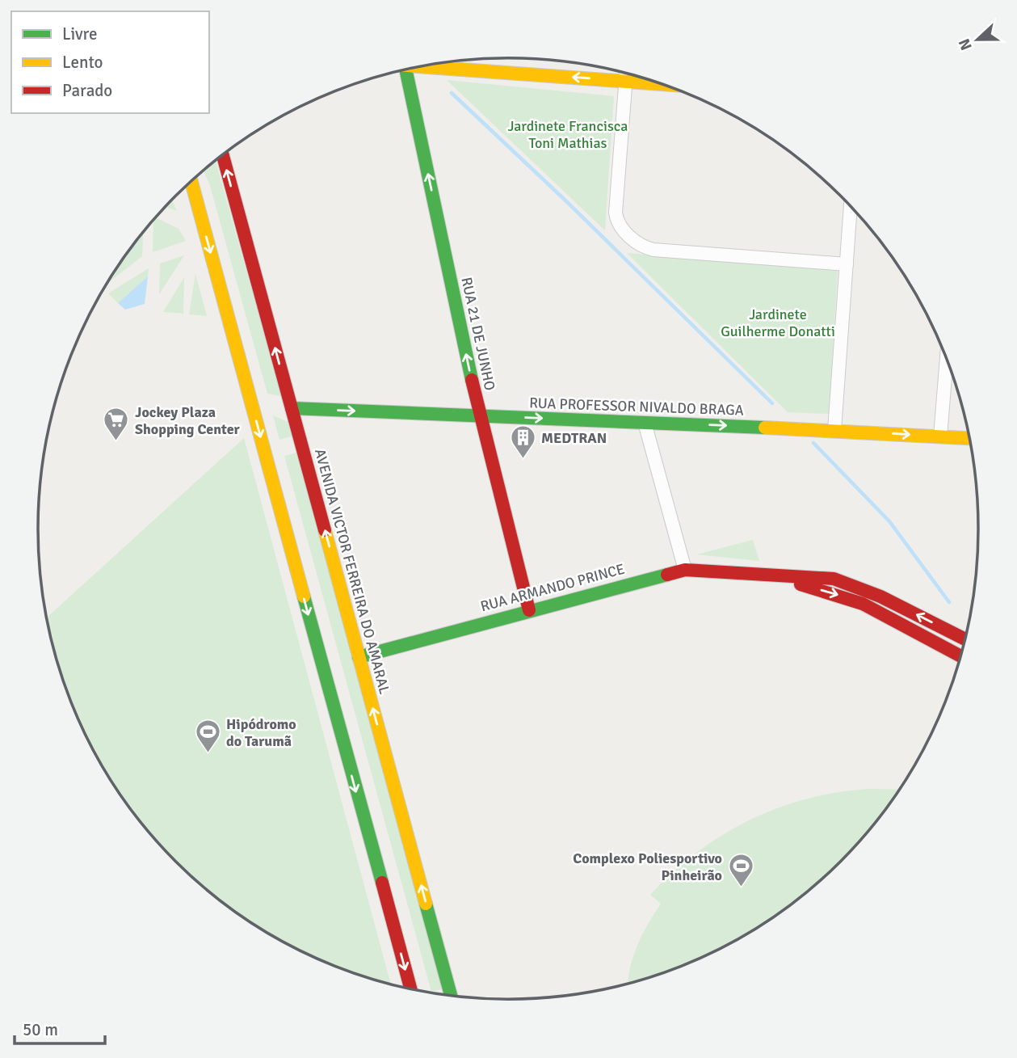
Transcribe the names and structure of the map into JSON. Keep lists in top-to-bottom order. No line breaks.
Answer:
{"streets":{"main road":["RUA 21 DE JUNHO","RUA PROFESSOR NIVALDO BRAGA","AVENIDA VICTOR FERREIRA DO AMARAL","RUA ARMANDO PRINCE"]},"crossings":[["RUA 21 DE JUNHO","RUA PROFESSOR NIVALDO BRAGA"],["RUA 21 DE JUNHO","RUA ARMANDO PRINCE"],["RUA PROFESSOR NIVALDO BRAGA","AVENIDA VICTOR FERREIRA DO AMARAL"],["AVENIDA VICTOR FERREIRA DO AMARAL","RUA ARMANDO PRINCE"]],"one_way":["RUA 21 DE JUNHO","RUA PROFESSOR NIVALDO BRAGA"],"parks":["Jardinete Francisca Toni Mathias","Jardinete Guilherme Donatti"],"places":{"supermarket":["Jockey Plaza Shopping Center"],"building":["MEDTRAN"],"sports":["Hipódromo do Tarumã","Complexo Poliesportivo Pinheirão"]},"legend":["Livre","Lento","Parado"],"scale_bar":"50 m","north":"left"}
